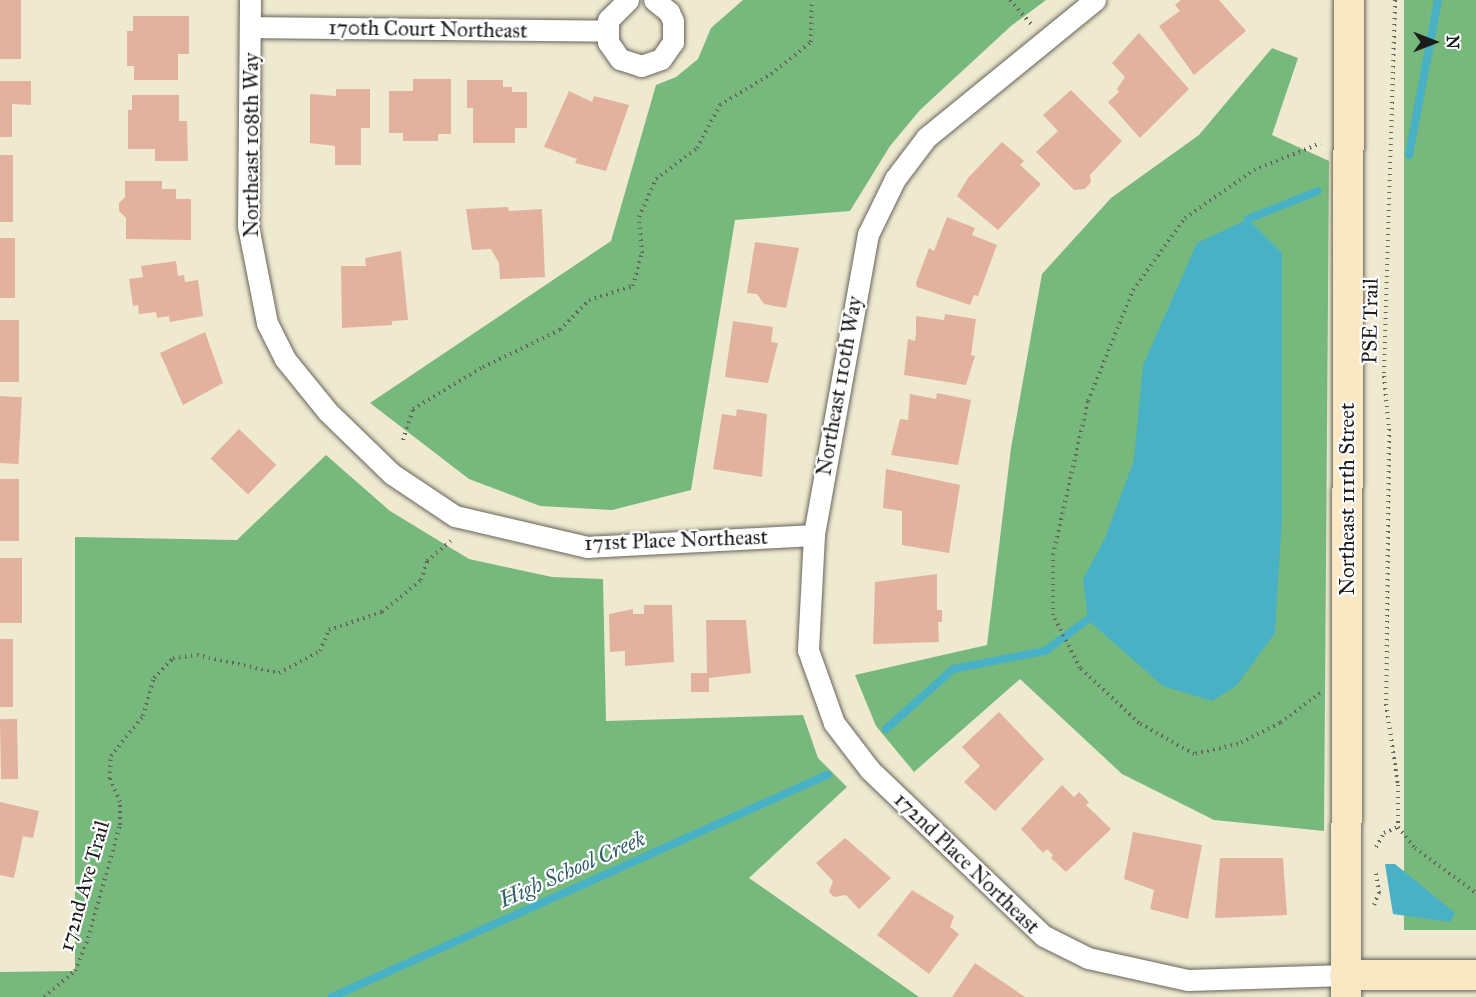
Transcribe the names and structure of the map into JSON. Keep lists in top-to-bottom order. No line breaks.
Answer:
{"streets":{"street":["170th Court Northeast","Northeast 108th Way","Northeast 110th Way","Northeast 111th Street","171st Place Northeast","172nd Place Northeast"],"path":["PSE Trail","172nd Ave Trail"]},"crossings":[["170th Court Northeast","Northeast 108th Way"],["Northeast 108th Way","171st Place Northeast"],["Northeast 110th Way","171st Place Northeast"],["Northeast 110th Way","172nd Place Northeast"],["Northeast 111th Street","172nd Place Northeast"]],"water":["High School Creek"],"north":"right"}
